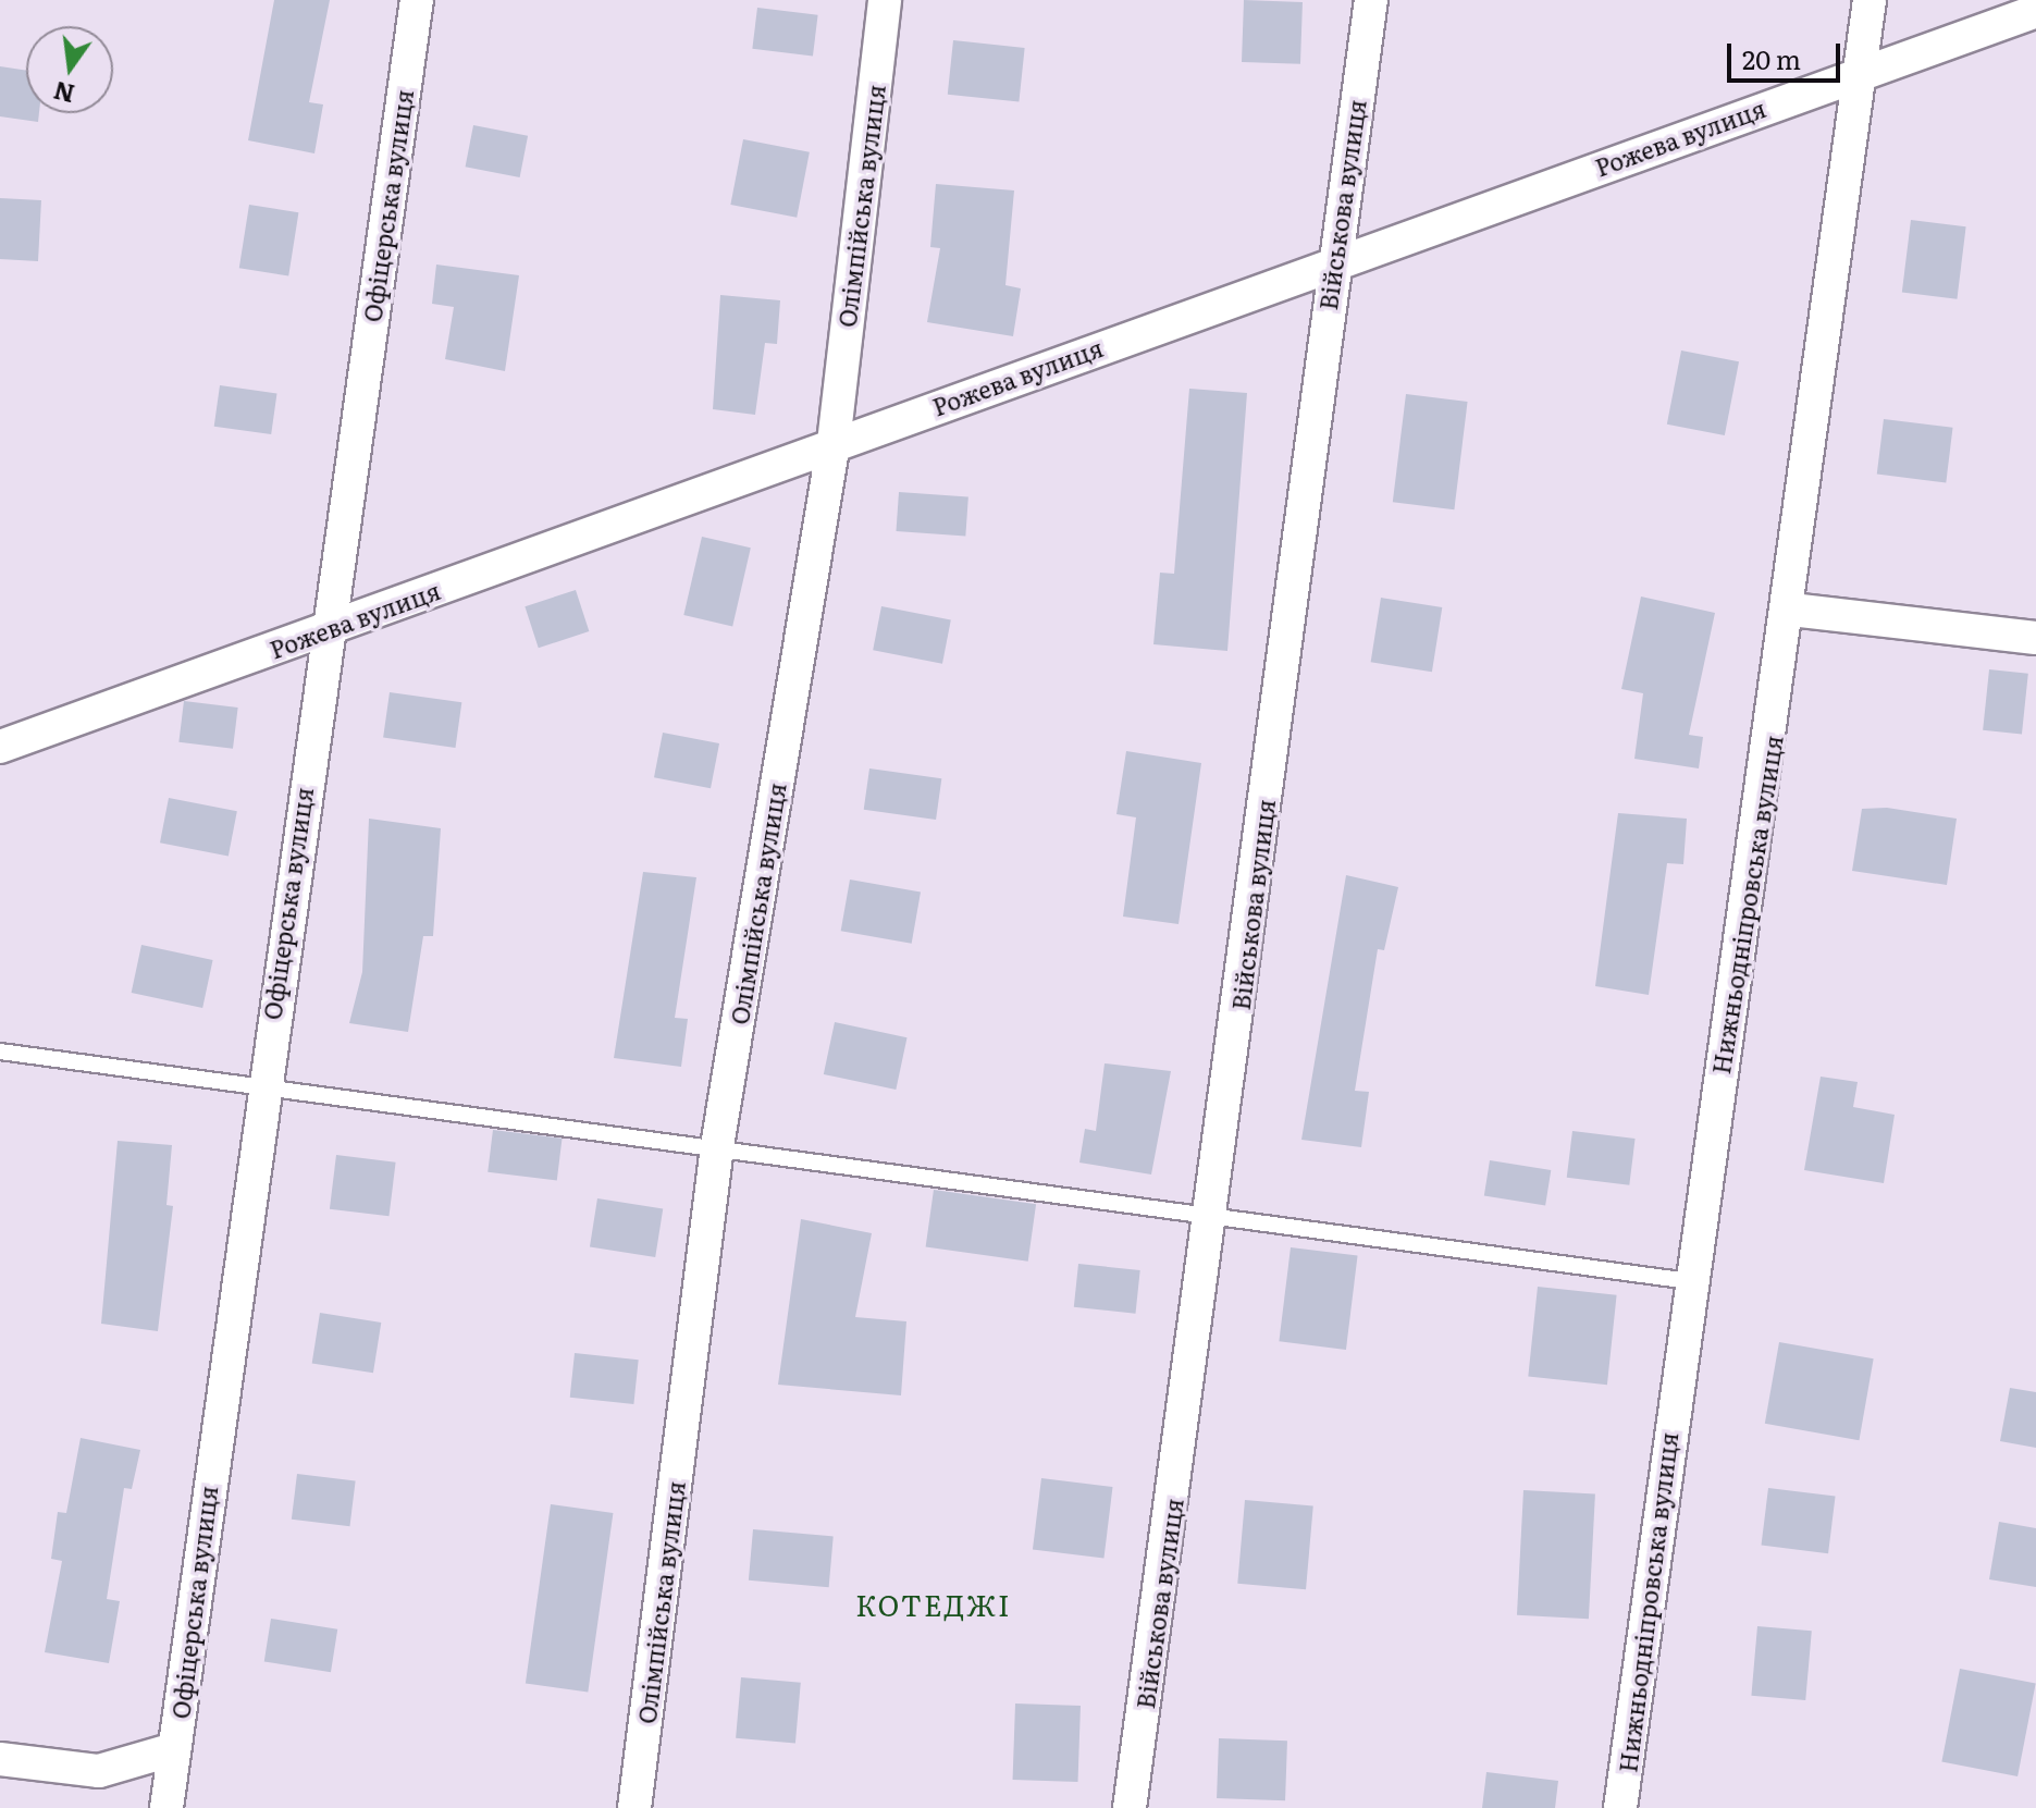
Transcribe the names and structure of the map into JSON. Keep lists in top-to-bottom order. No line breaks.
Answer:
{"streets":{"street":["Рожева вулиця","Військова вулиця","Офіцерська вулиця","Олімпійська вулиця","Нижньодніпровська вулиця"]},"crossings":[["Рожева вулиця","Військова вулиця"],["Рожева вулиця","Офіцерська вулиця"],["Рожева вулиця","Олімпійська вулиця"],["Рожева вулиця","Нижньодніпровська вулиця"]],"districts":["КОТЕДЖІ"],"scale_bar":"20 m","north":"bottom"}
